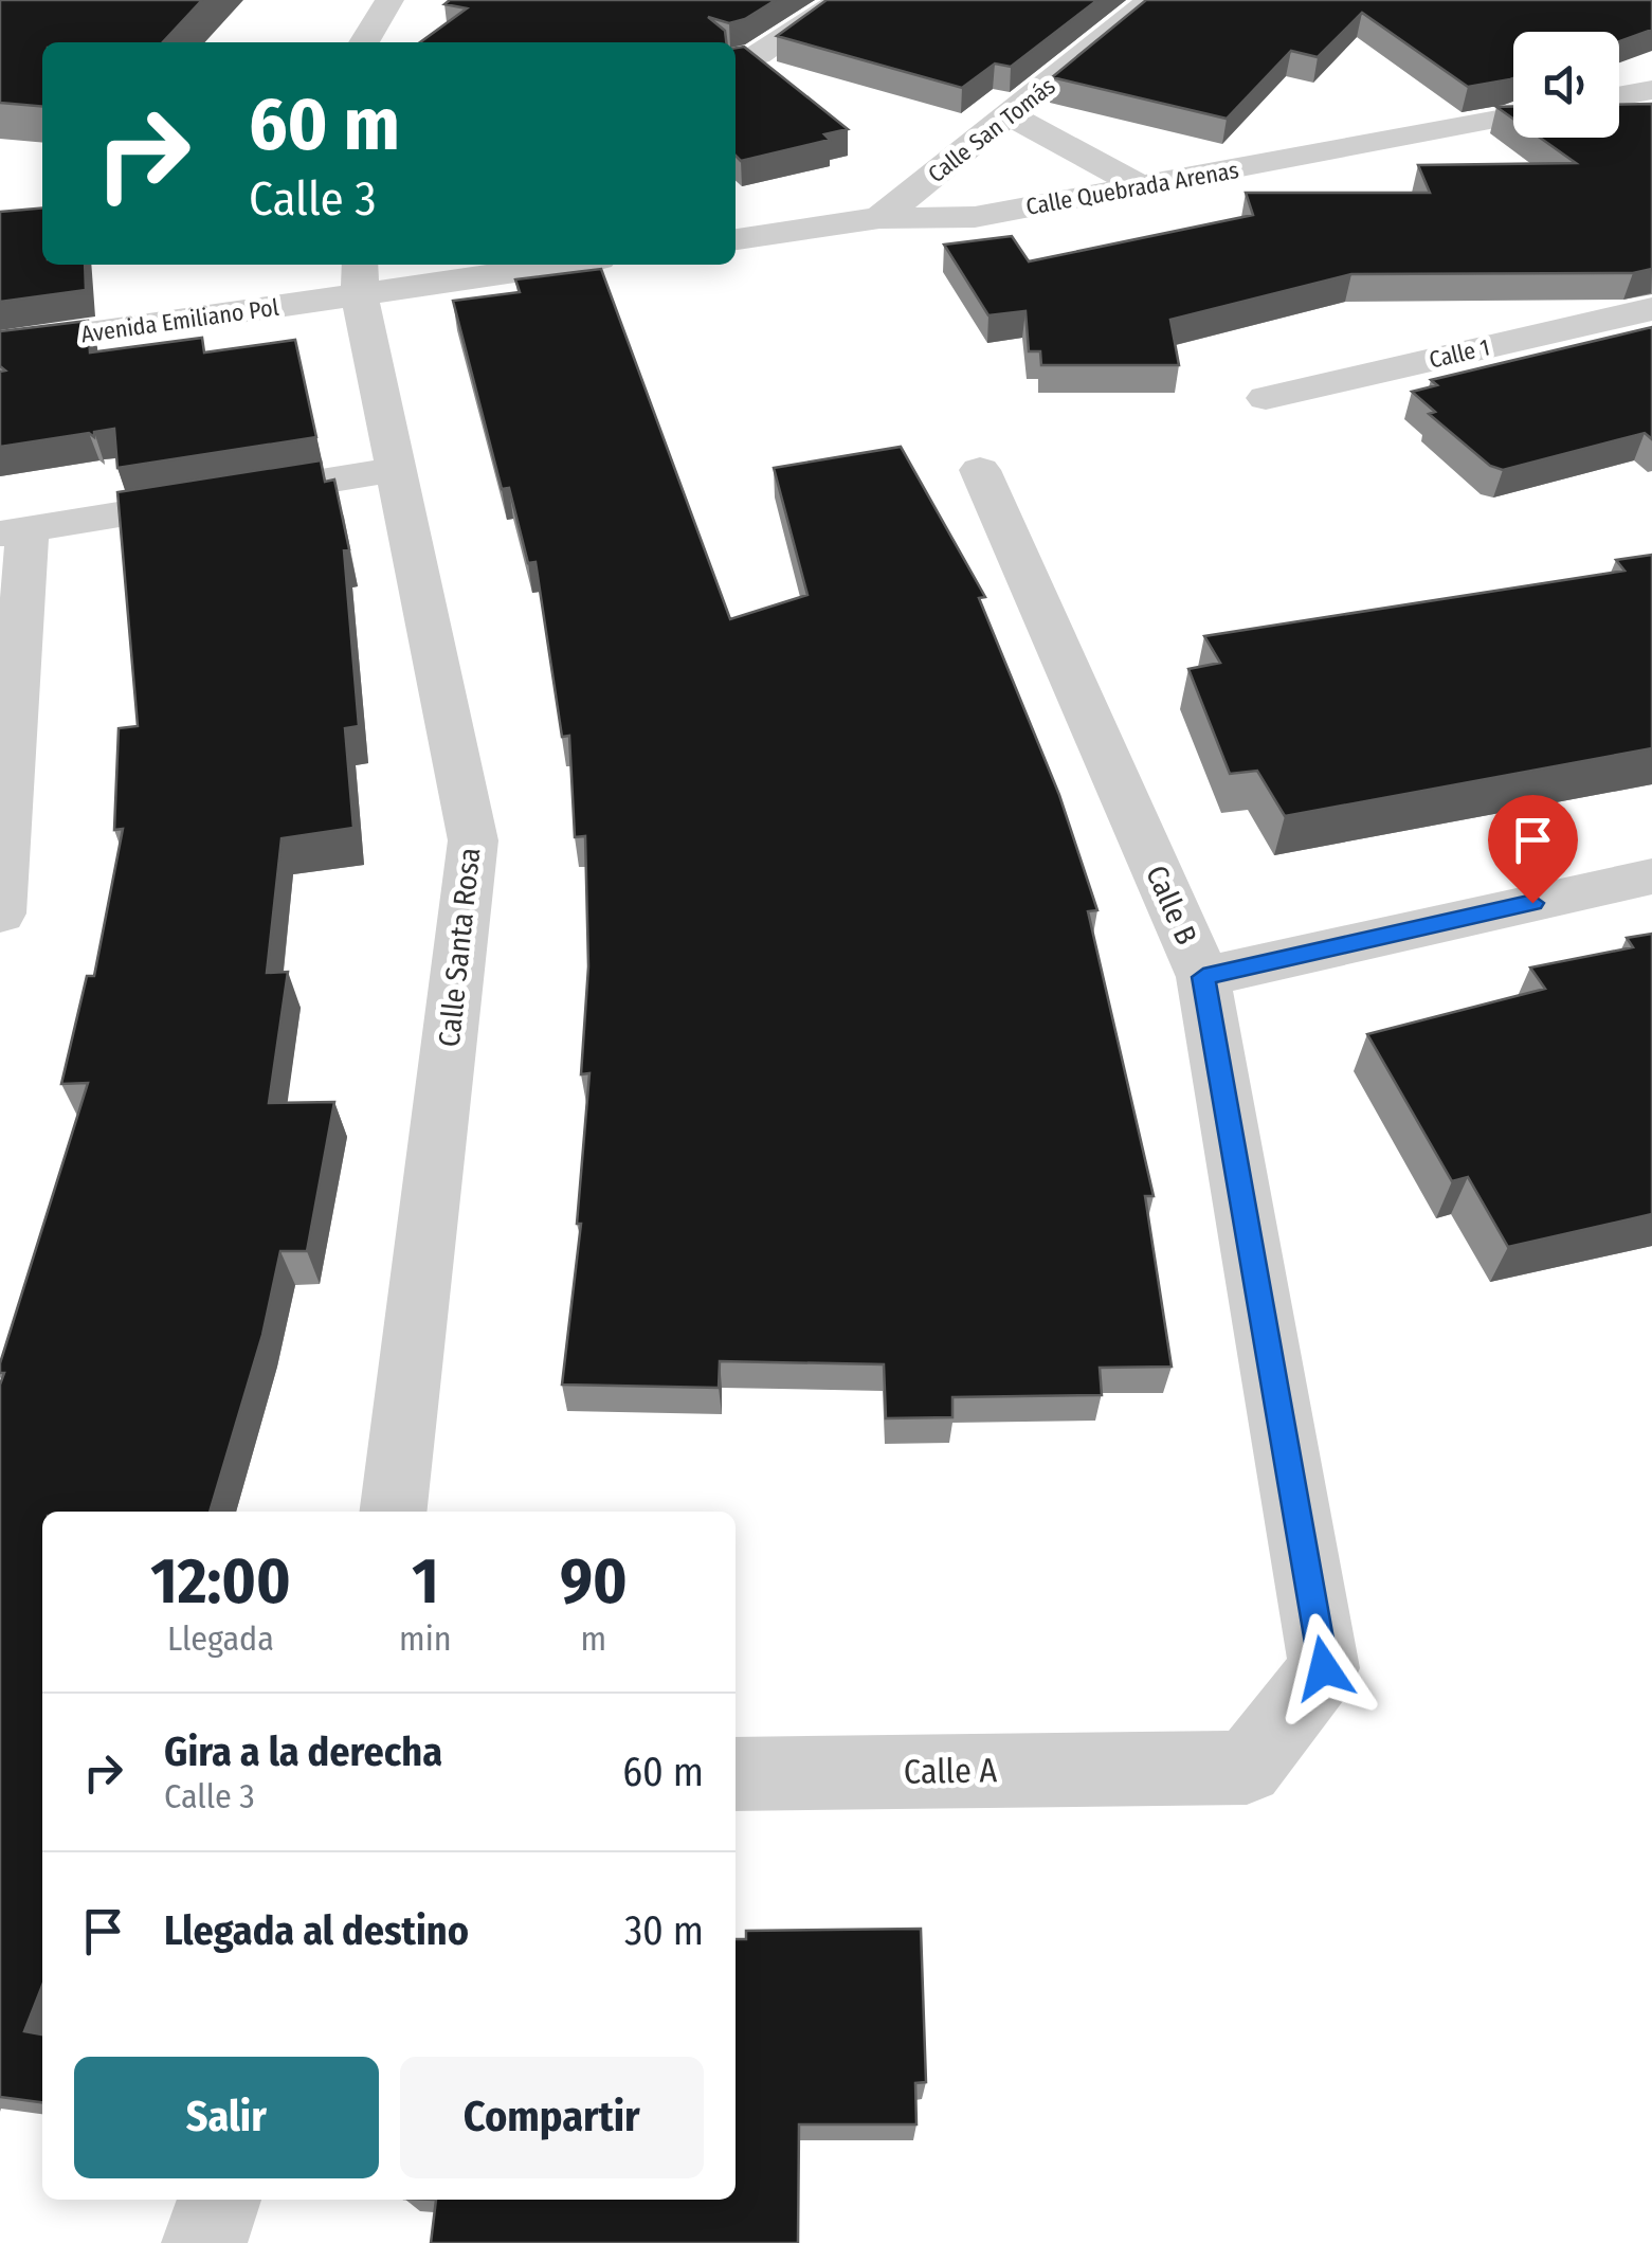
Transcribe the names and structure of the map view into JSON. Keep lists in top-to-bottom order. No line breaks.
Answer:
{"streets":{"street":["Calle San Tomás","Calle Quebrada Arenas","Avenida Emiliano Pol","Calle 1","Calle B","Calle Santa Rosa","Calle A"]},"crossings":[["Calle San Tomás","Calle Quebrada Arenas"],["Avenida Emiliano Pol","Calle Santa Rosa"],["Calle B","Calle A"]],"page":{"turn":["60 m","Calle 3"],"eta":["12:00","Llegada","1","min","90","m"],"list":[{"name":"Gira a la derecha","note":"Calle 3","value":"60 m"},{"name":"Llegada al destino","value":"30 m"}],"buttons":["Salir","Compartir"]}}
